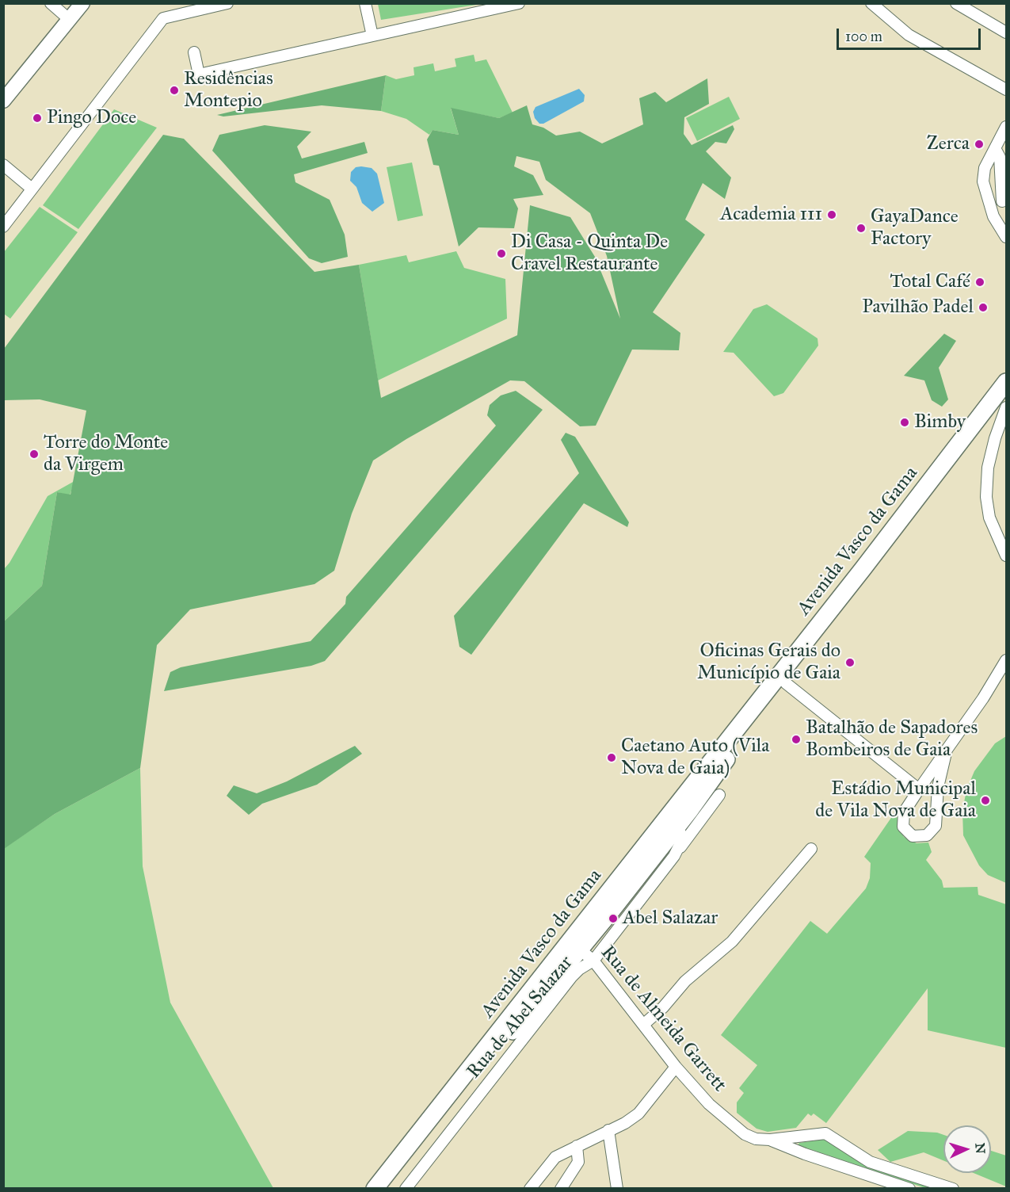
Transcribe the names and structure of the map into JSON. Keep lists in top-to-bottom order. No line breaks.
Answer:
{"streets":{"main road":["Avenida Vasco da Gama"],"street":["Rua de Abel Salazar","Rua de Almeida Garrett"]},"crossings":[["Avenida Vasco da Gama","Rua de Almeida Garrett"],["Rua de Abel Salazar","Rua de Almeida Garrett"]],"places":["Residências Montepio","Pingo Doce","Zerca","Academia 111","GayaDance Factory","Di Casa - Quinta De Cravel Restaurante","Total Café","Pavilhão Padel","Bimby","Torre do Monte da Virgem","Oficinas Gerais do Município de Gaia","Batalhão de Sapadores Bombeiros de Gaia","Caetano Auto (Vila Nova de Gaia)","Estádio Municipal de Vila Nova de Gaia","Abel Salazar"],"scale_bar":"100 m","north":"right"}
